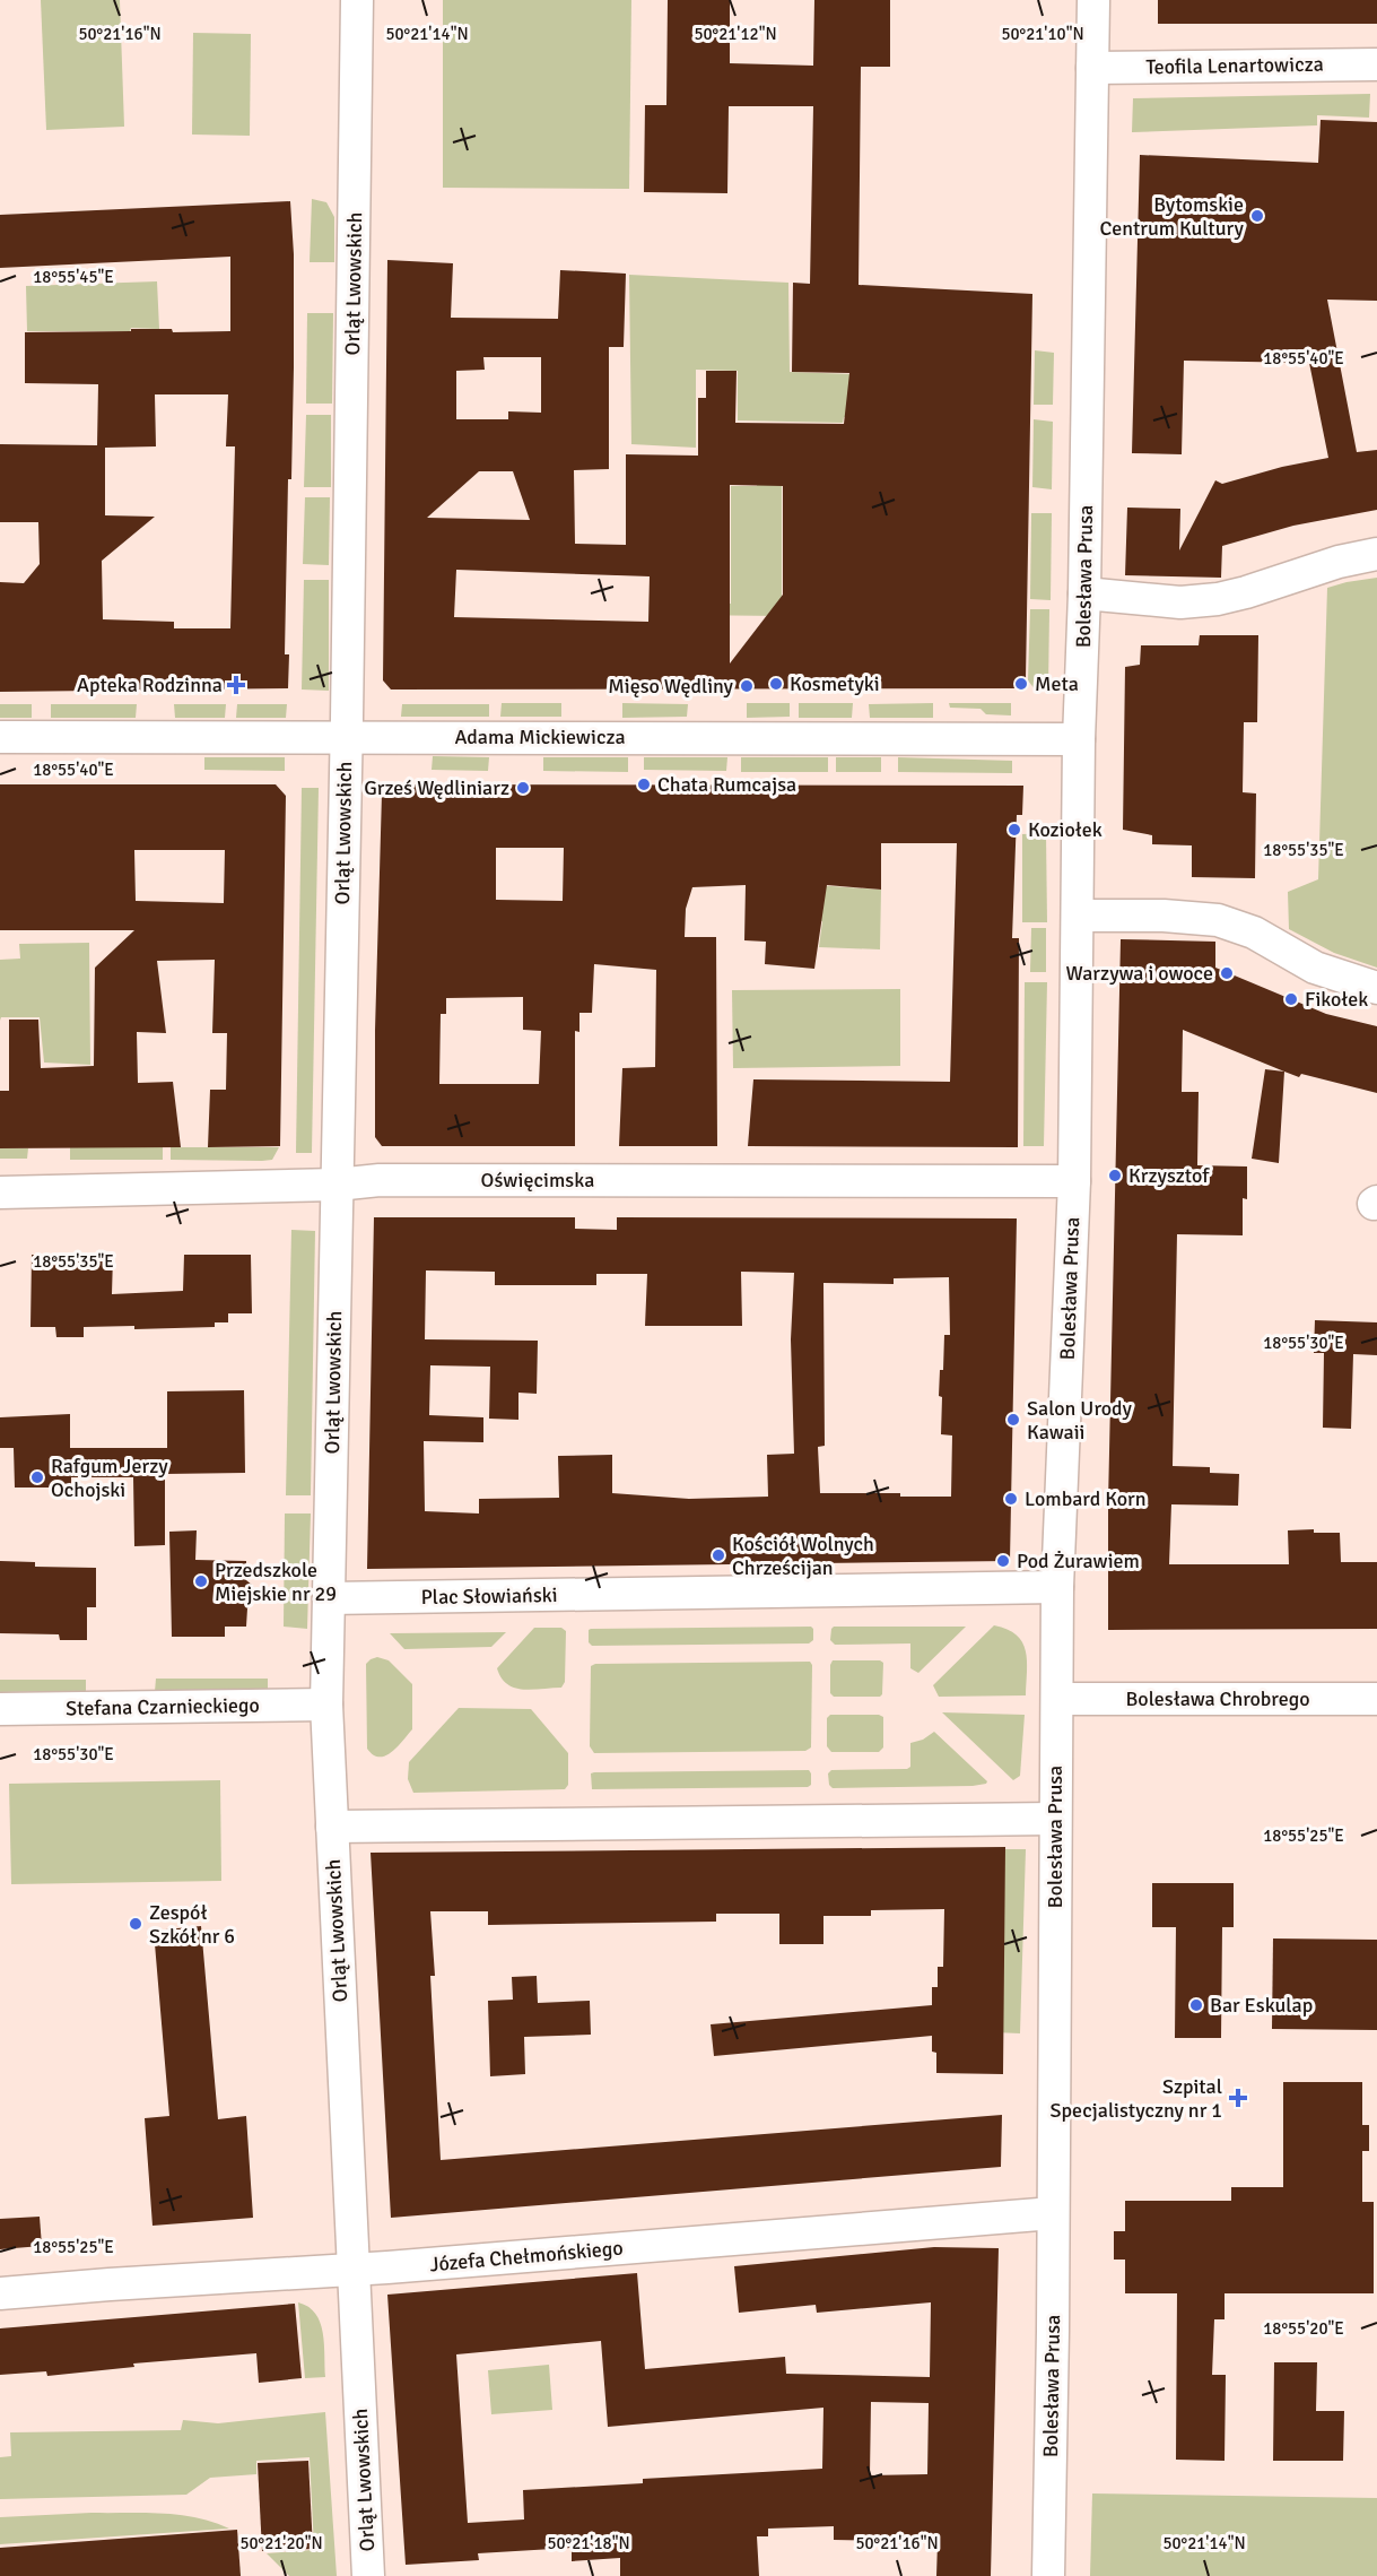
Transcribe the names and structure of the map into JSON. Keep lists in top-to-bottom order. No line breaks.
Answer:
{"streets":{"street":["Teofila Lenartowicza","Orląt Lwowskich","Bolesława Prusa","Adama Mickiewicza","Oświęcimska","Plac Słowiański","Bolesława Chrobrego","Stefana Czarnieckiego","Józefa Chełmońskiego"]},"crossings":[["Teofila Lenartowicza","Bolesława Prusa"],["Orląt Lwowskich","Adama Mickiewicza"],["Orląt Lwowskich","Oświęcimska"],["Orląt Lwowskich","Plac Słowiański"],["Orląt Lwowskich","Stefana Czarnieckiego"],["Orląt Lwowskich","Józefa Chełmońskiego"],["Bolesława Prusa","Adama Mickiewicza"],["Bolesława Prusa","Oświęcimska"],["Bolesława Prusa","Plac Słowiański"],["Bolesława Prusa","Bolesława Chrobrego"],["Bolesława Prusa","Józefa Chełmońskiego"]],"places":{"other":["Bytomskie Centrum Kultury","Kosmetyki","Meta","Mięso Wędliny","Chata Rumcajsa","Grześ Wędliniarz","Koziołek","Warzywa i owoce","Fikołek","Krzysztof","Salon Urody Kawaii","Rafgum Jerzy Ochojski","Lombard Korn","Kościół Wolnych Chrześcijan","Pod Żurawiem","Przedszkole Miejskie nr 29","Zespół Szkół nr 6","Bar Eskulap"],"health":["Apteka Rodzinna","Szpital Specjalistyczny nr 1"]},"coordinates":["50°21'16\"N","50°21'14\"N","50°21'12\"N","50°21'10\"N","18°55'45\"E","18°55'40\"E","18°55'35\"E","18°55'30\"E","18°55'25\"E","18°55'20\"E","50°21'20\"N","50°21'18\"N"]}
